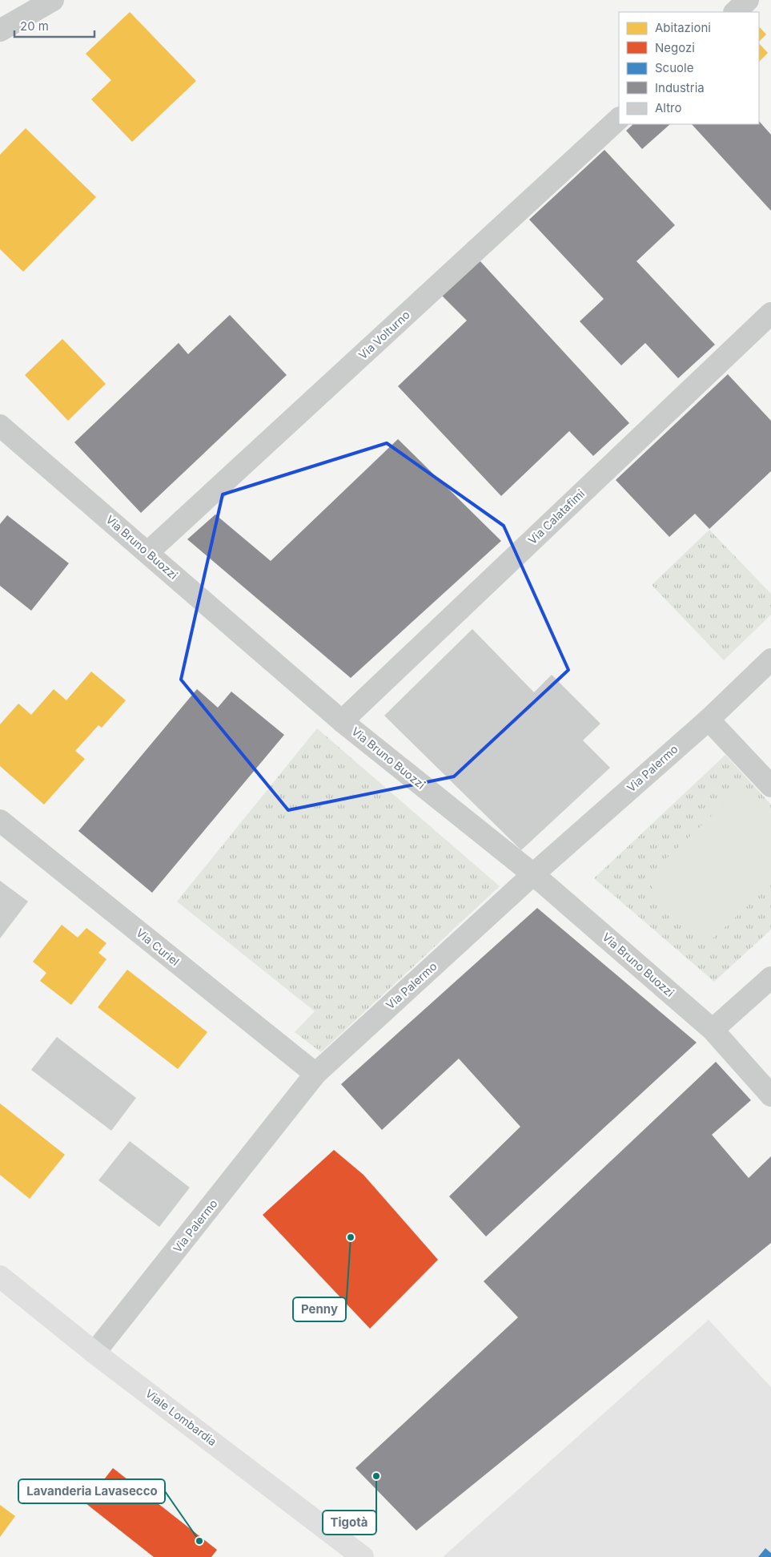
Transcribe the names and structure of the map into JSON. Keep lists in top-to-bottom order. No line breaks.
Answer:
{"streets":{"street":["Via Volturno","Via Calatafimi","Via Bruno Buozzi","Via Palermo","Via Curiel","Viale Lombardia"]},"crossings":[["Via Volturno","Via Bruno Buozzi"],["Via Calatafimi","Via Bruno Buozzi"],["Via Bruno Buozzi","Via Palermo"],["Via Palermo","Via Curiel"],["Via Palermo","Viale Lombardia"]],"places":["Penny","Tigotà","Lavanderia Lavasecco"],"legend":["Abitazioni","Negozi","Scuole","Industria","Altro"],"scale_bar":"20 m"}
